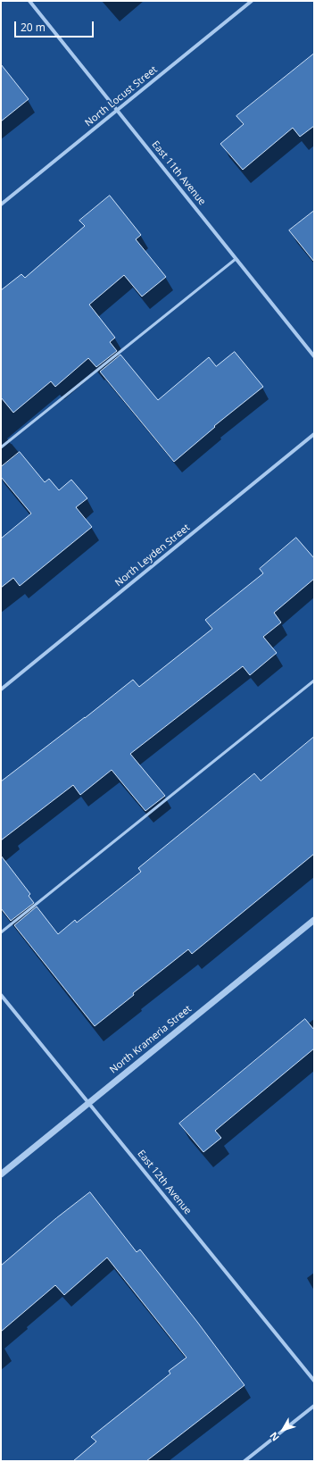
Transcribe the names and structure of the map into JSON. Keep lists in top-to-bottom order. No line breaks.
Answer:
{"streets":{"street":["North Locust Street","East 11th Avenue","North Leyden Street","North Krameria Street","East 12th Avenue"]},"crossings":[["North Locust Street","East 11th Avenue"],["North Krameria Street","East 12th Avenue"]],"scale_bar":"20 m","north":"bottom left"}
